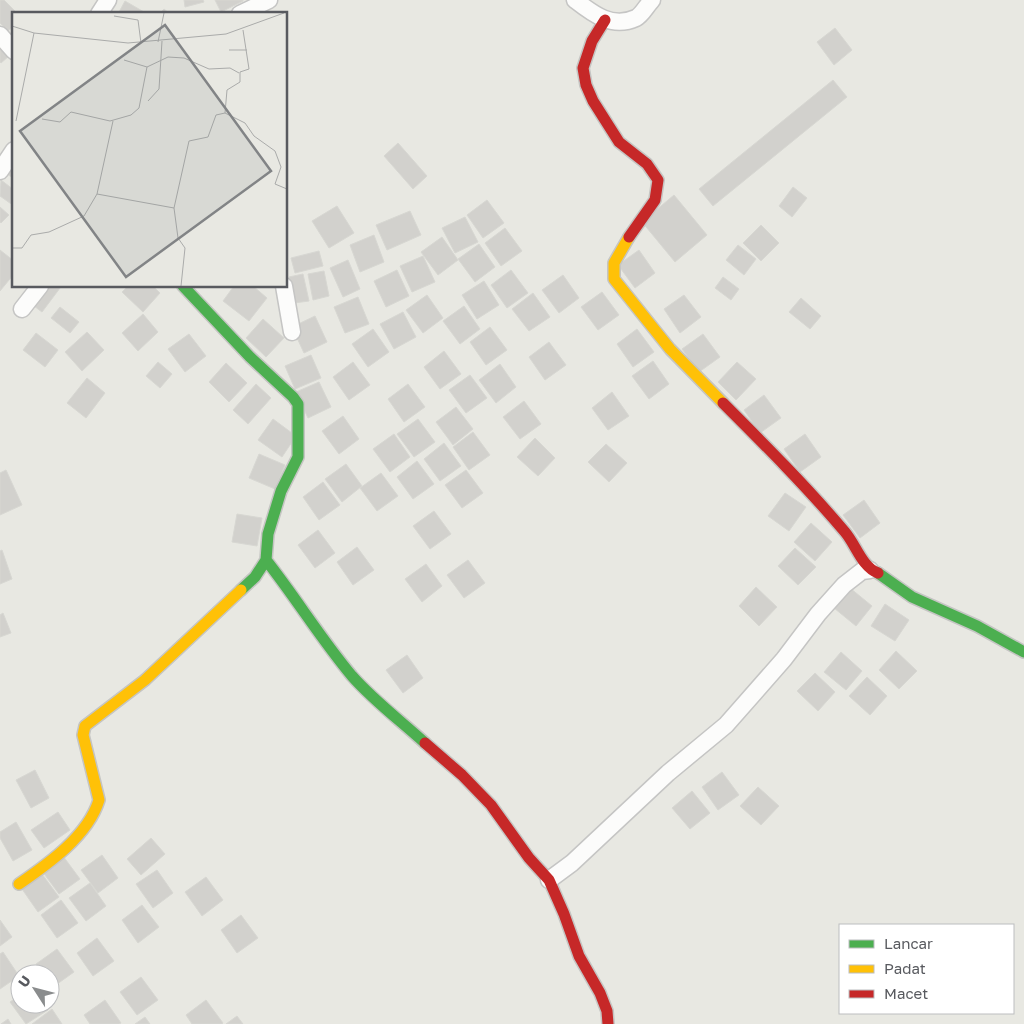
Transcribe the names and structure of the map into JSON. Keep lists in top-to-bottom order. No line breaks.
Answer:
{"legend":["Lancar","Padat","Macet"],"north":"top left"}
